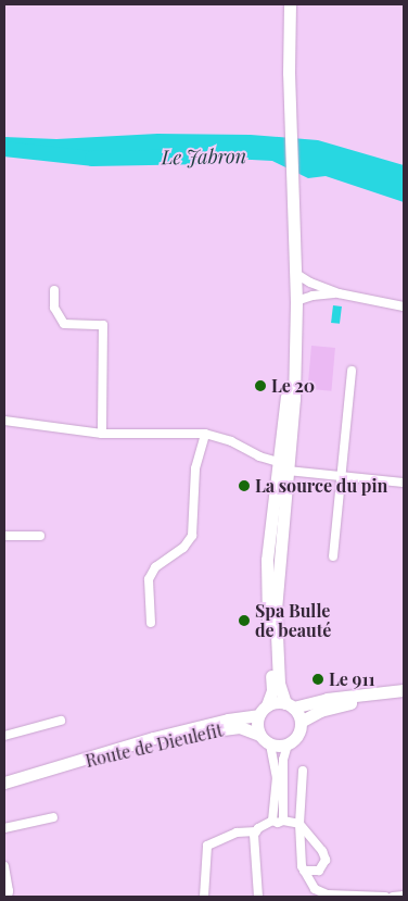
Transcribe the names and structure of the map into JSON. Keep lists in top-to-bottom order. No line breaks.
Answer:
{"streets":{"main road":["Route de Dieulefit"]},"water":["Le Jabron"],"places":["Le 20","La source du pin","Spa Bulle de beauté","Le 911"]}
